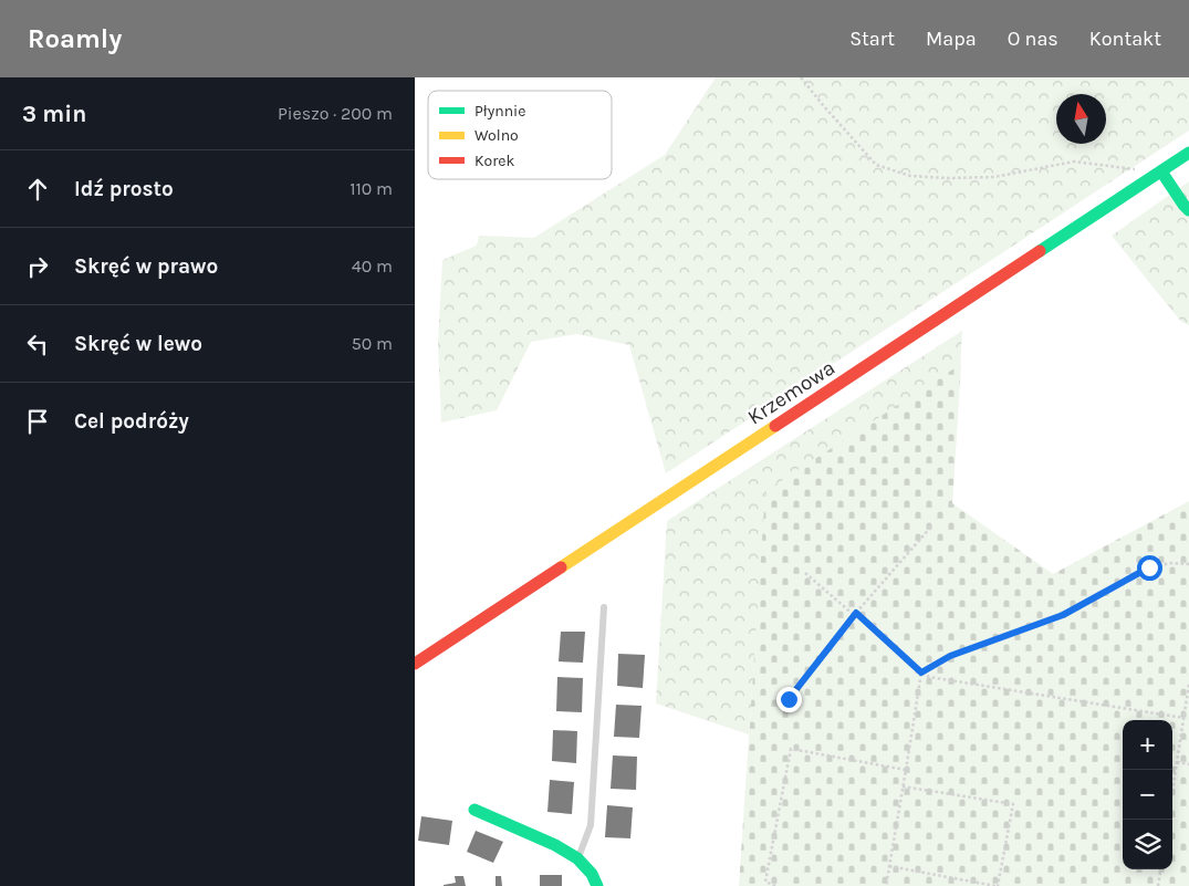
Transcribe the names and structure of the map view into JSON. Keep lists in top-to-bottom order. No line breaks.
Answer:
{"streets":{"main road":["Krzemowa"]},"legend":["Płynnie","Wolno","Korek"],"north":"top","page":{"header":"Roamly","nav":["Start","Mapa","O nas","Kontakt"],"heading":["3 min","Pieszo · 200 m"],"list":[["Idź prosto","110 m"],["Skręć w prawo","40 m"],["Skręć w lewo","50 m"],"Cel podróży"],"map_buttons":["+","−"]}}
